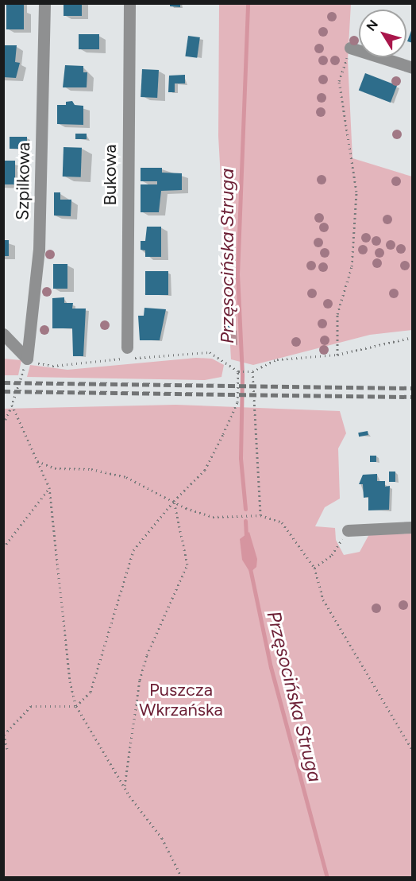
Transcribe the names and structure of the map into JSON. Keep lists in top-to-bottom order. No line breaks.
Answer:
{"streets":{"street":["Bukowa","Szpilkowa"]},"water":["Przęsocińska Struga"],"parks":["Puszcza Wkrzańska"],"north":"top left"}
